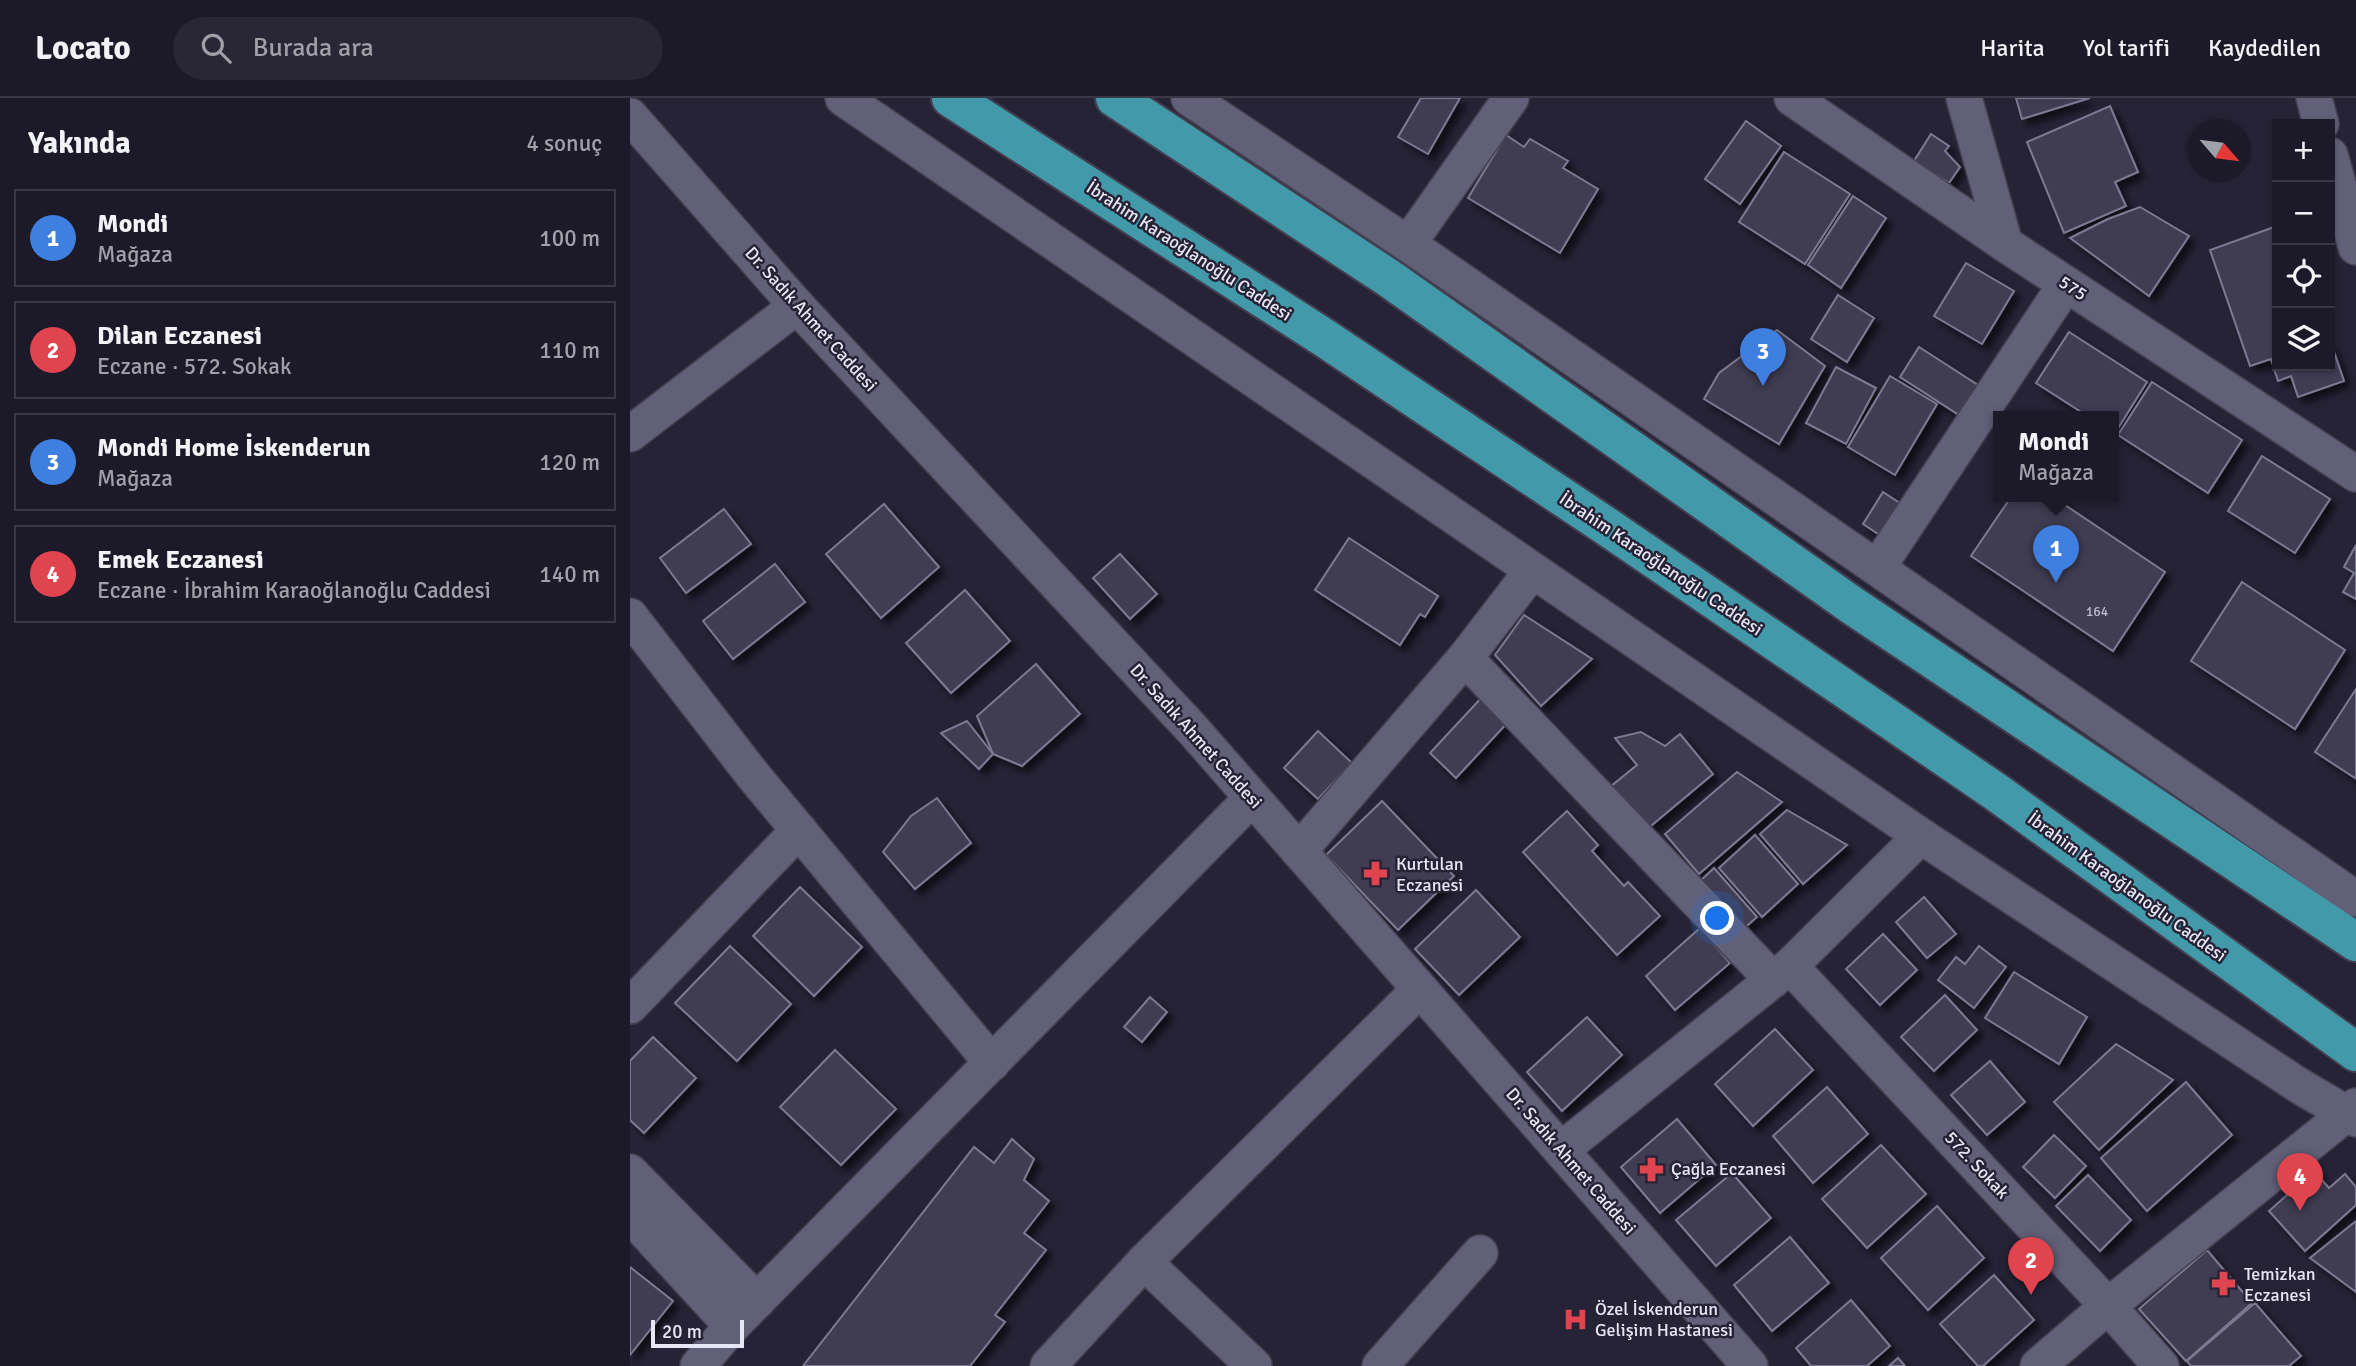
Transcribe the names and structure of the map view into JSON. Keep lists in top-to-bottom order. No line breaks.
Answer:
{"streets":{"highway":["İbrahim Karaoğlanoğlu Caddesi"],"street":["575","Dr. Sadık Ahmet Caddesi","572. Sokak"]},"places":{"pharmacy":["Kurtulan Eczanesi","Çağla Eczanesi","Temizkan Eczanesi"],"hospital":["Özel İskenderun Gelişim Hastanesi"]},"house_numbers":["164"],"scale_bar":"20 m","north":"bottom right","page":{"header":"Locato","search":"Burada ara","nav":["Harita","Yol tarifi","Kaydedilen"],"heading":["Yakında","4 sonuç"],"map_buttons":["+","−"],"list":[{"mark":"1","name":"Mondi","note":"Mağaza","value":"100 m"},{"mark":"2","name":"Dilan Eczanesi","note":"Eczane · 572. Sokak","value":"110 m"},{"mark":"3","name":"Mondi Home İskenderun","note":"Mağaza","value":"120 m"},{"mark":"4","name":"Emek Eczanesi","note":"Eczane · İbrahim Karaoğlanoğlu Caddesi","value":"140 m"}],"pins":["3","1","4","2"],"popup":["Mondi","Mağaza"],"scale":"20 m"}}
